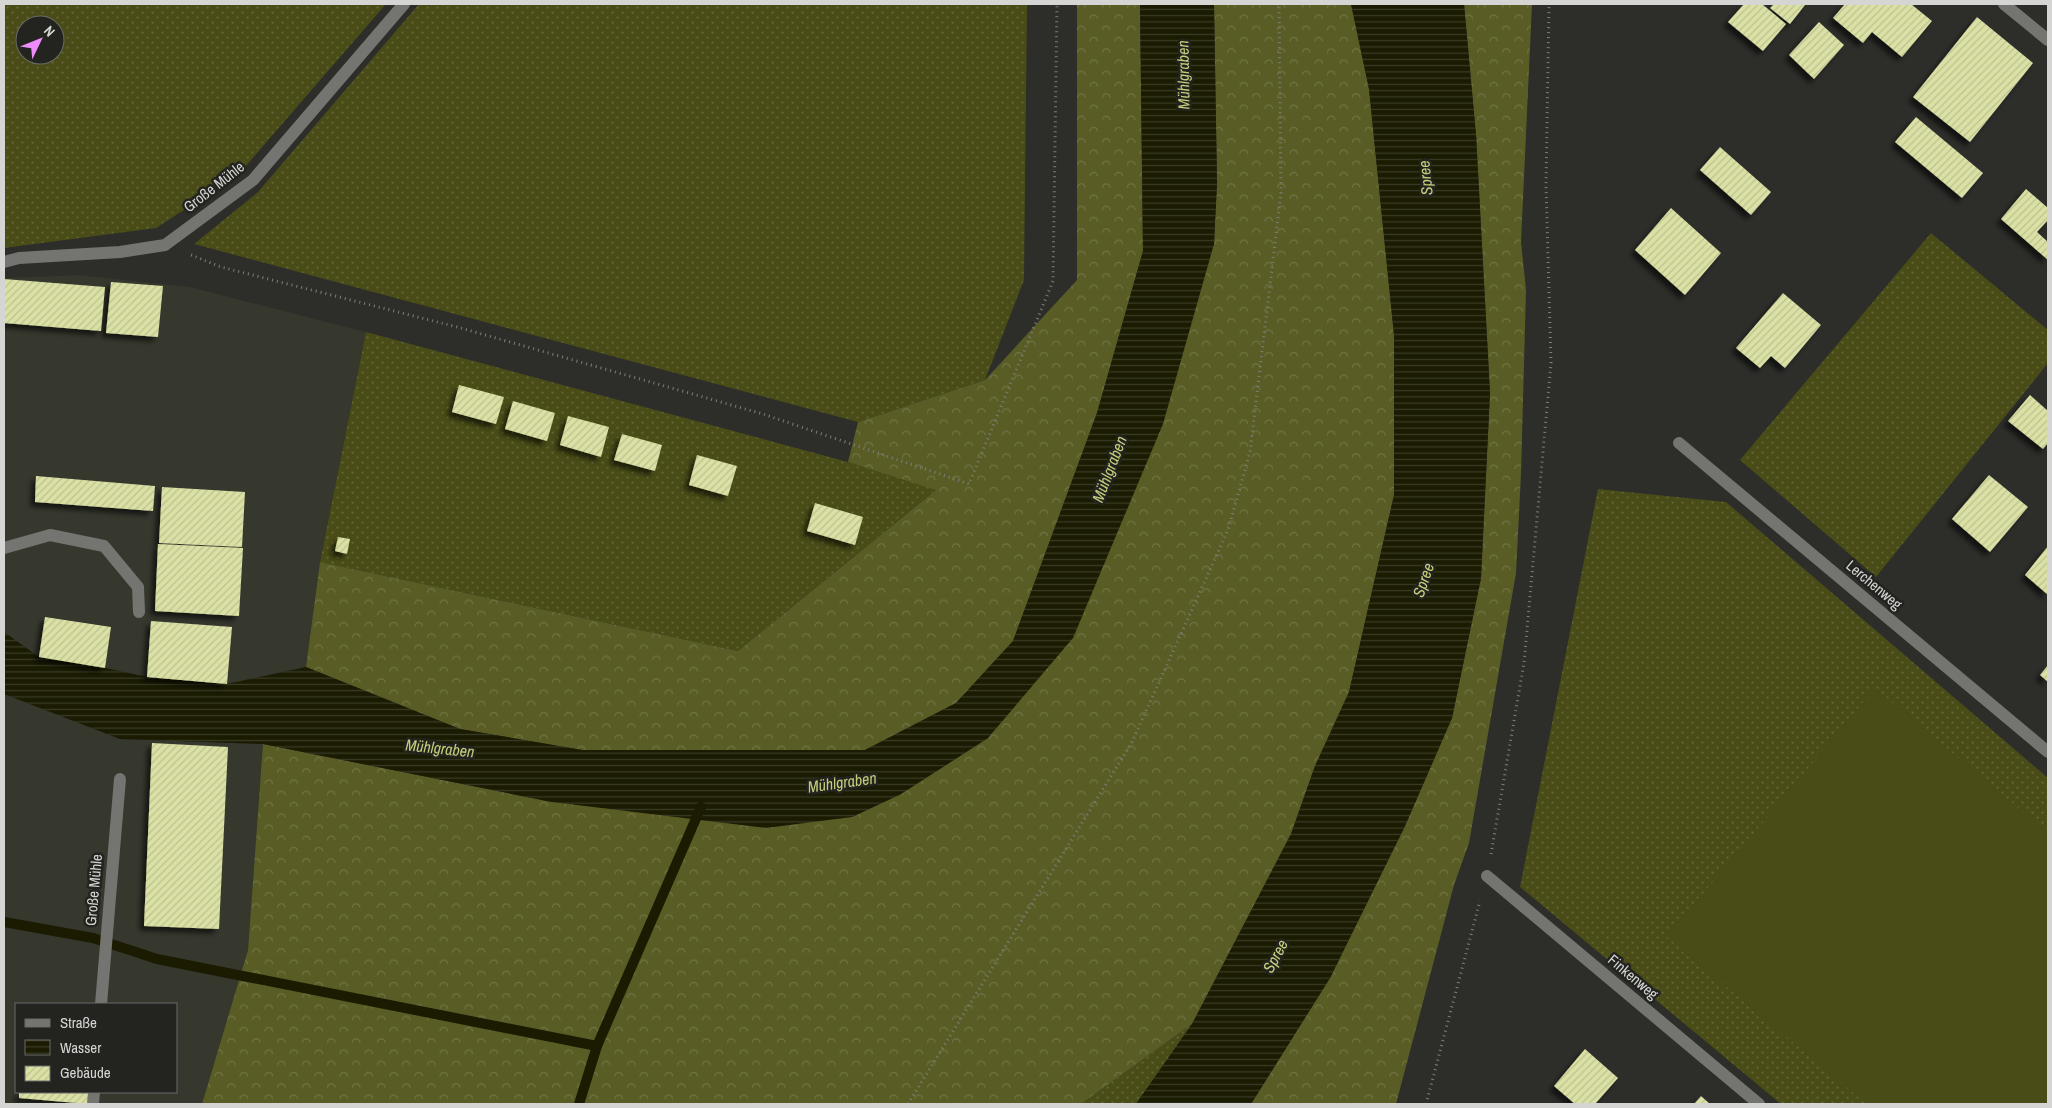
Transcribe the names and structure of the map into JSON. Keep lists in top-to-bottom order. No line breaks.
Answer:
{"streets":{"street":["Große Mühle","Lerchenweg","Finkenweg"]},"water":["Mühlgraben","Spree"],"legend":["Straße","Wasser","Gebäude"],"north":"top right"}
